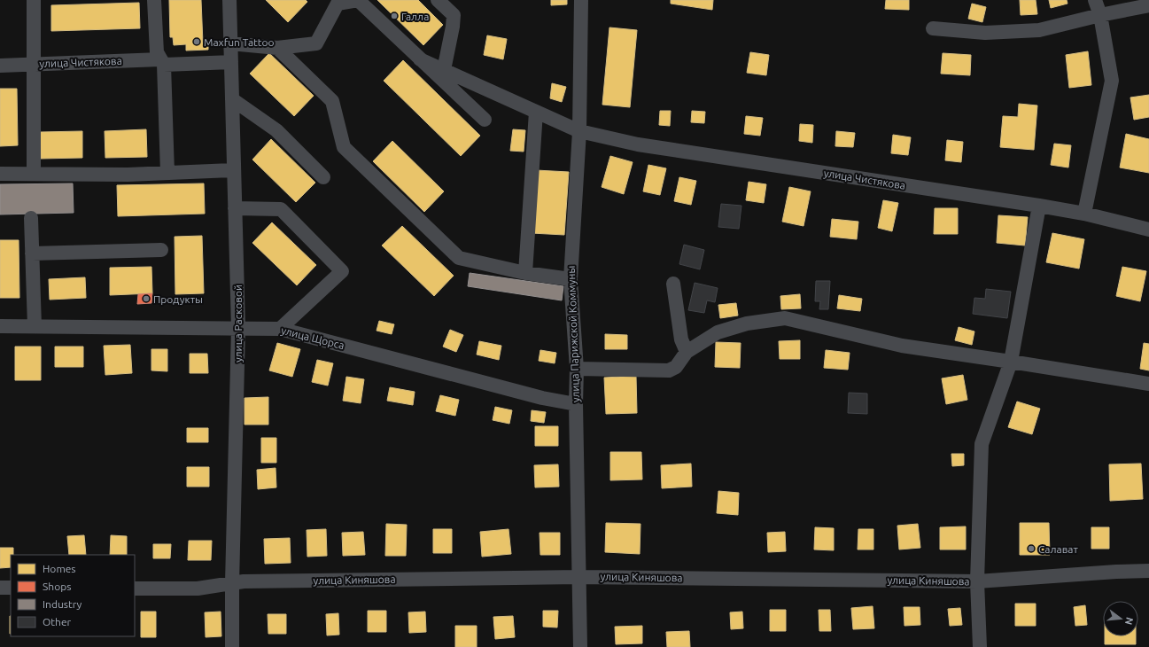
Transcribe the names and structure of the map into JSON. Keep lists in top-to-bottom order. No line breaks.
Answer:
{"streets":{"street":["улица Чистякова","улица Расковой","улица Парижской Коммуны","улица Щорса","улица Киняшова"]},"crossings":[["улица Чистякова","улица Расковой"],["улица Чистякова","улица Парижской Коммуны"],["улица Расковой","улица Щорса"],["улица Расковой","улица Киняшова"],["улица Парижской Коммуны","улица Щорса"],["улица Парижской Коммуны","улица Киняшова"]],"places":["Галла","Maxfun Tattoo","Продукты","Салават"],"legend":["Homes","Shops","Industry","Other"],"north":"right"}
